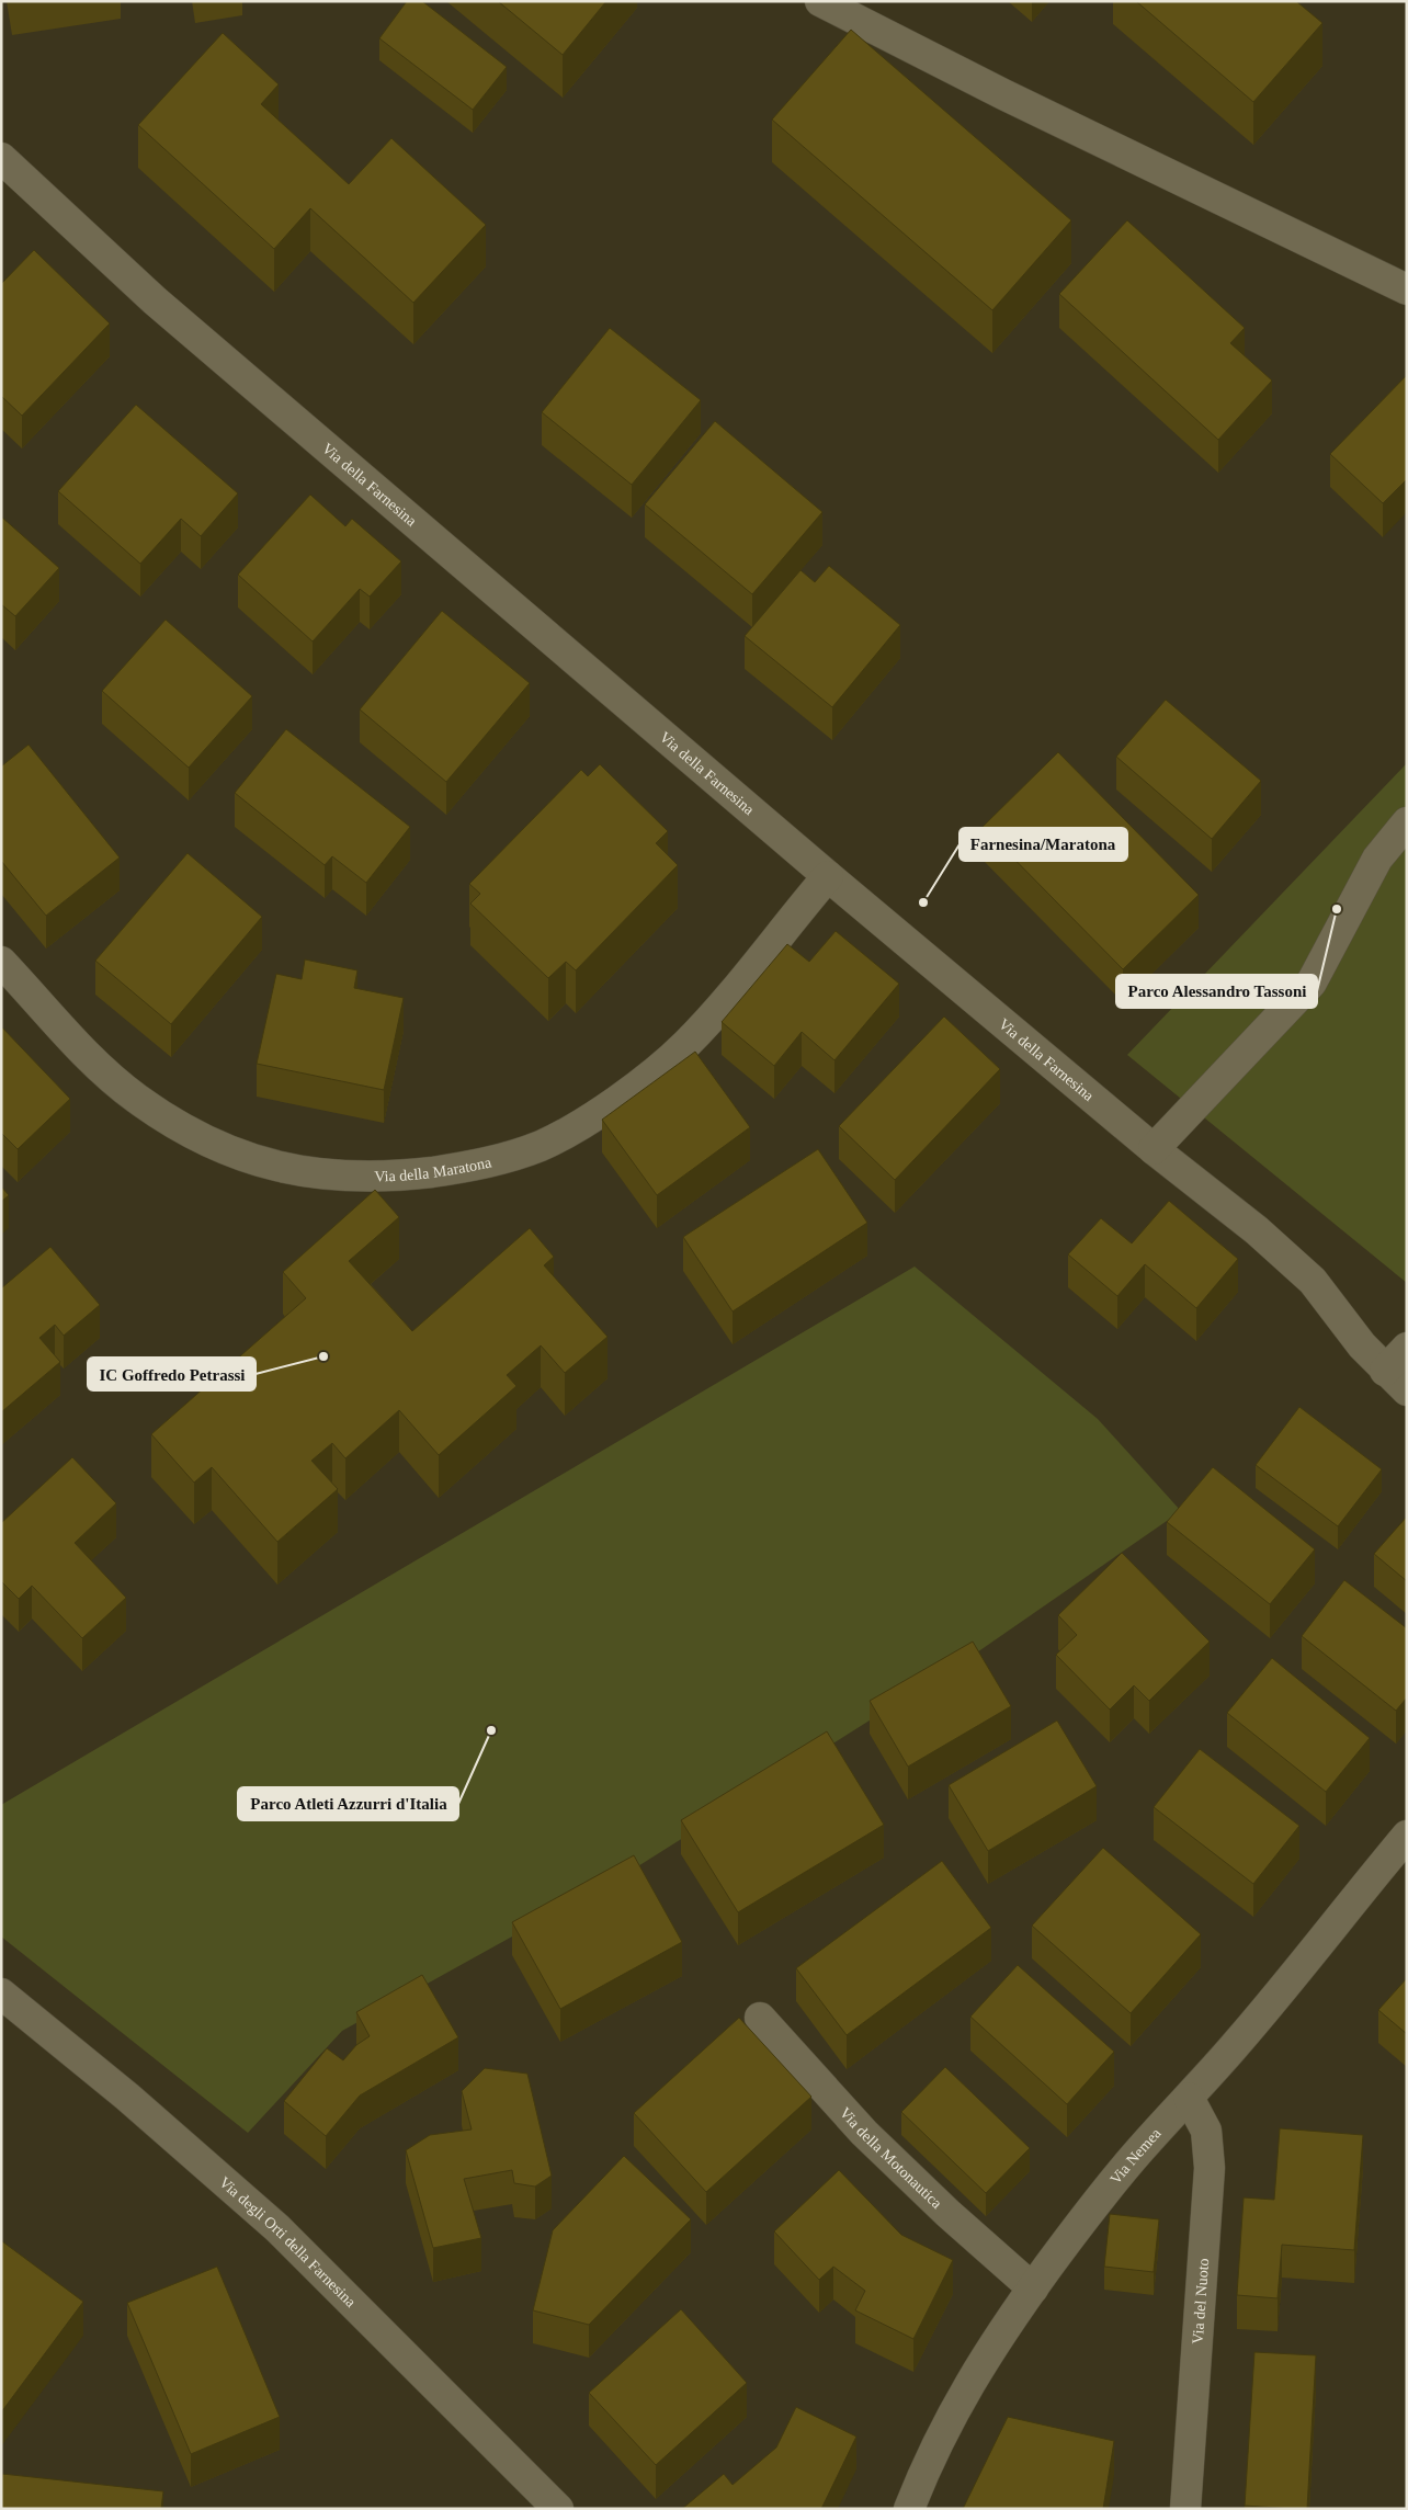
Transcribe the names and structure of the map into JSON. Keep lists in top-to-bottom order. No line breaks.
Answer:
{"streets":{"street":["Via della Farnesina","Via della Maratona","Via della Motonautica","Via Nemea","Via degli Orti della Farnesina","Via del Nuoto"]},"crossings":[["Via della Farnesina","Via della Maratona"],["Via della Motonautica","Via Nemea"],["Via Nemea","Via del Nuoto"]],"places":["Farnesina/Maratona","Parco Alessandro Tassoni","IC Goffredo Petrassi","Parco Atleti Azzurri d'Italia"]}
